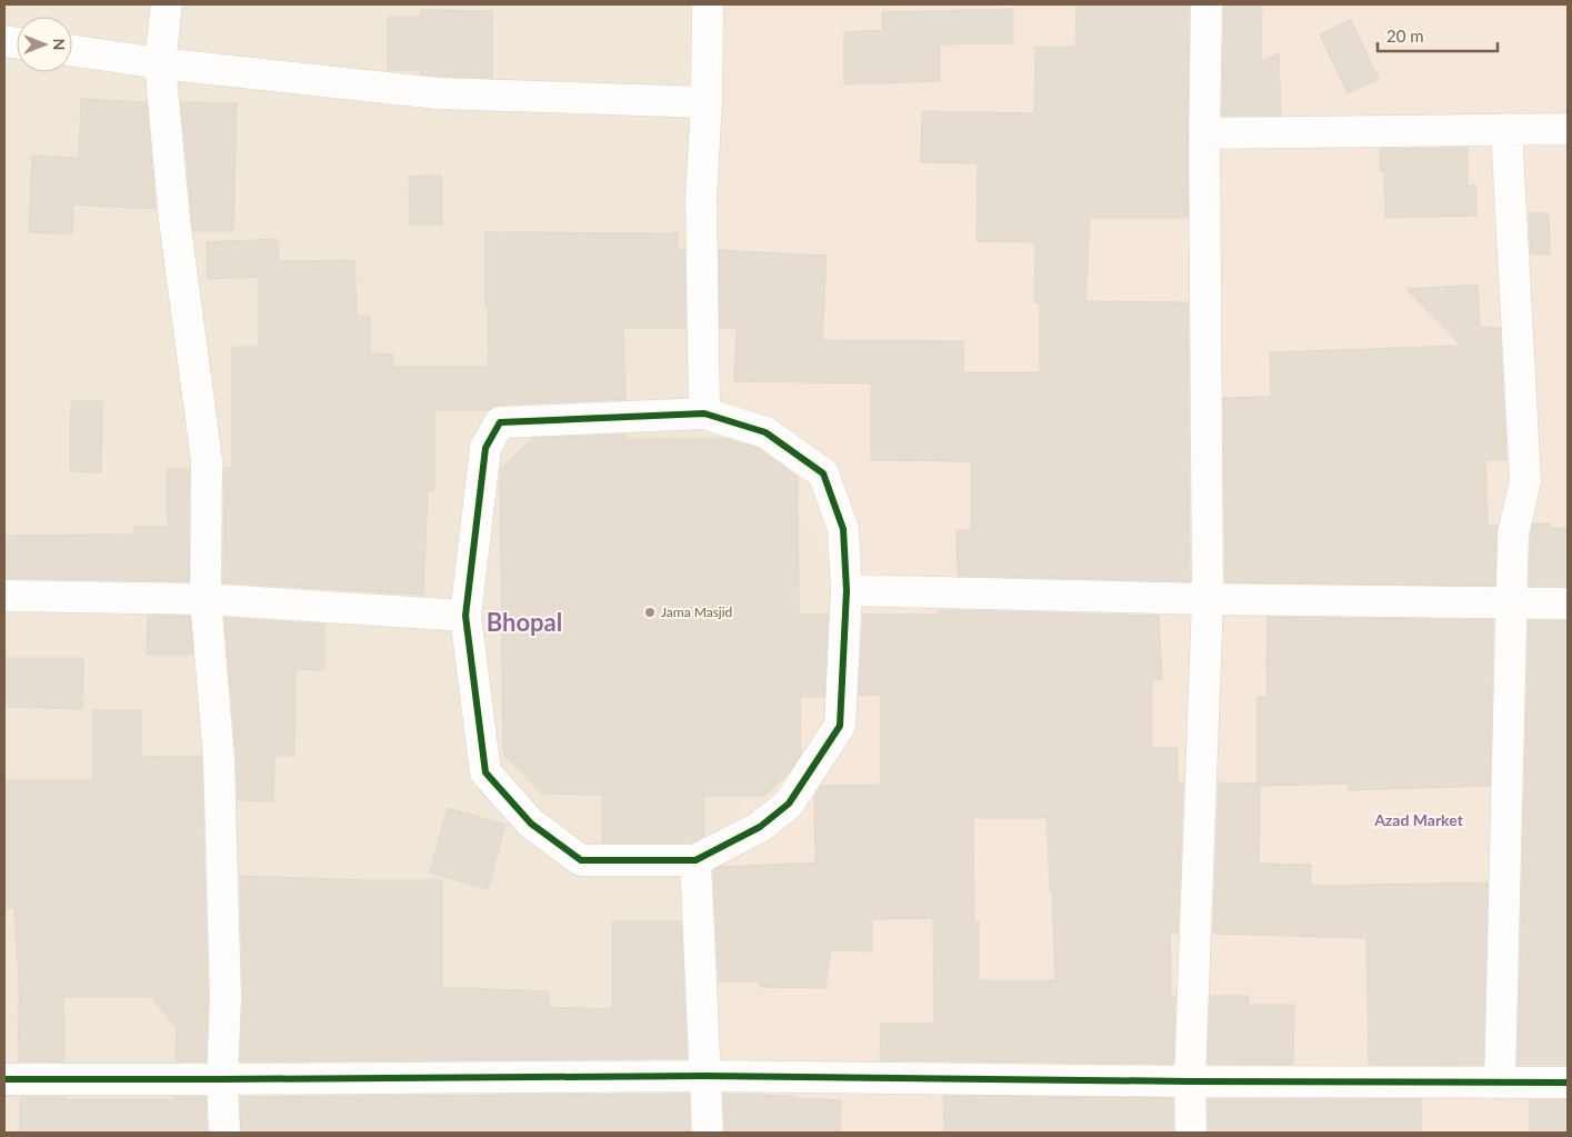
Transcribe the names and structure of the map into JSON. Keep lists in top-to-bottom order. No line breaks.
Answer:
{"districts":["Bhopal","Azad Market"],"places":["Jama Masjid"],"scale_bar":"20 m","north":"right"}
